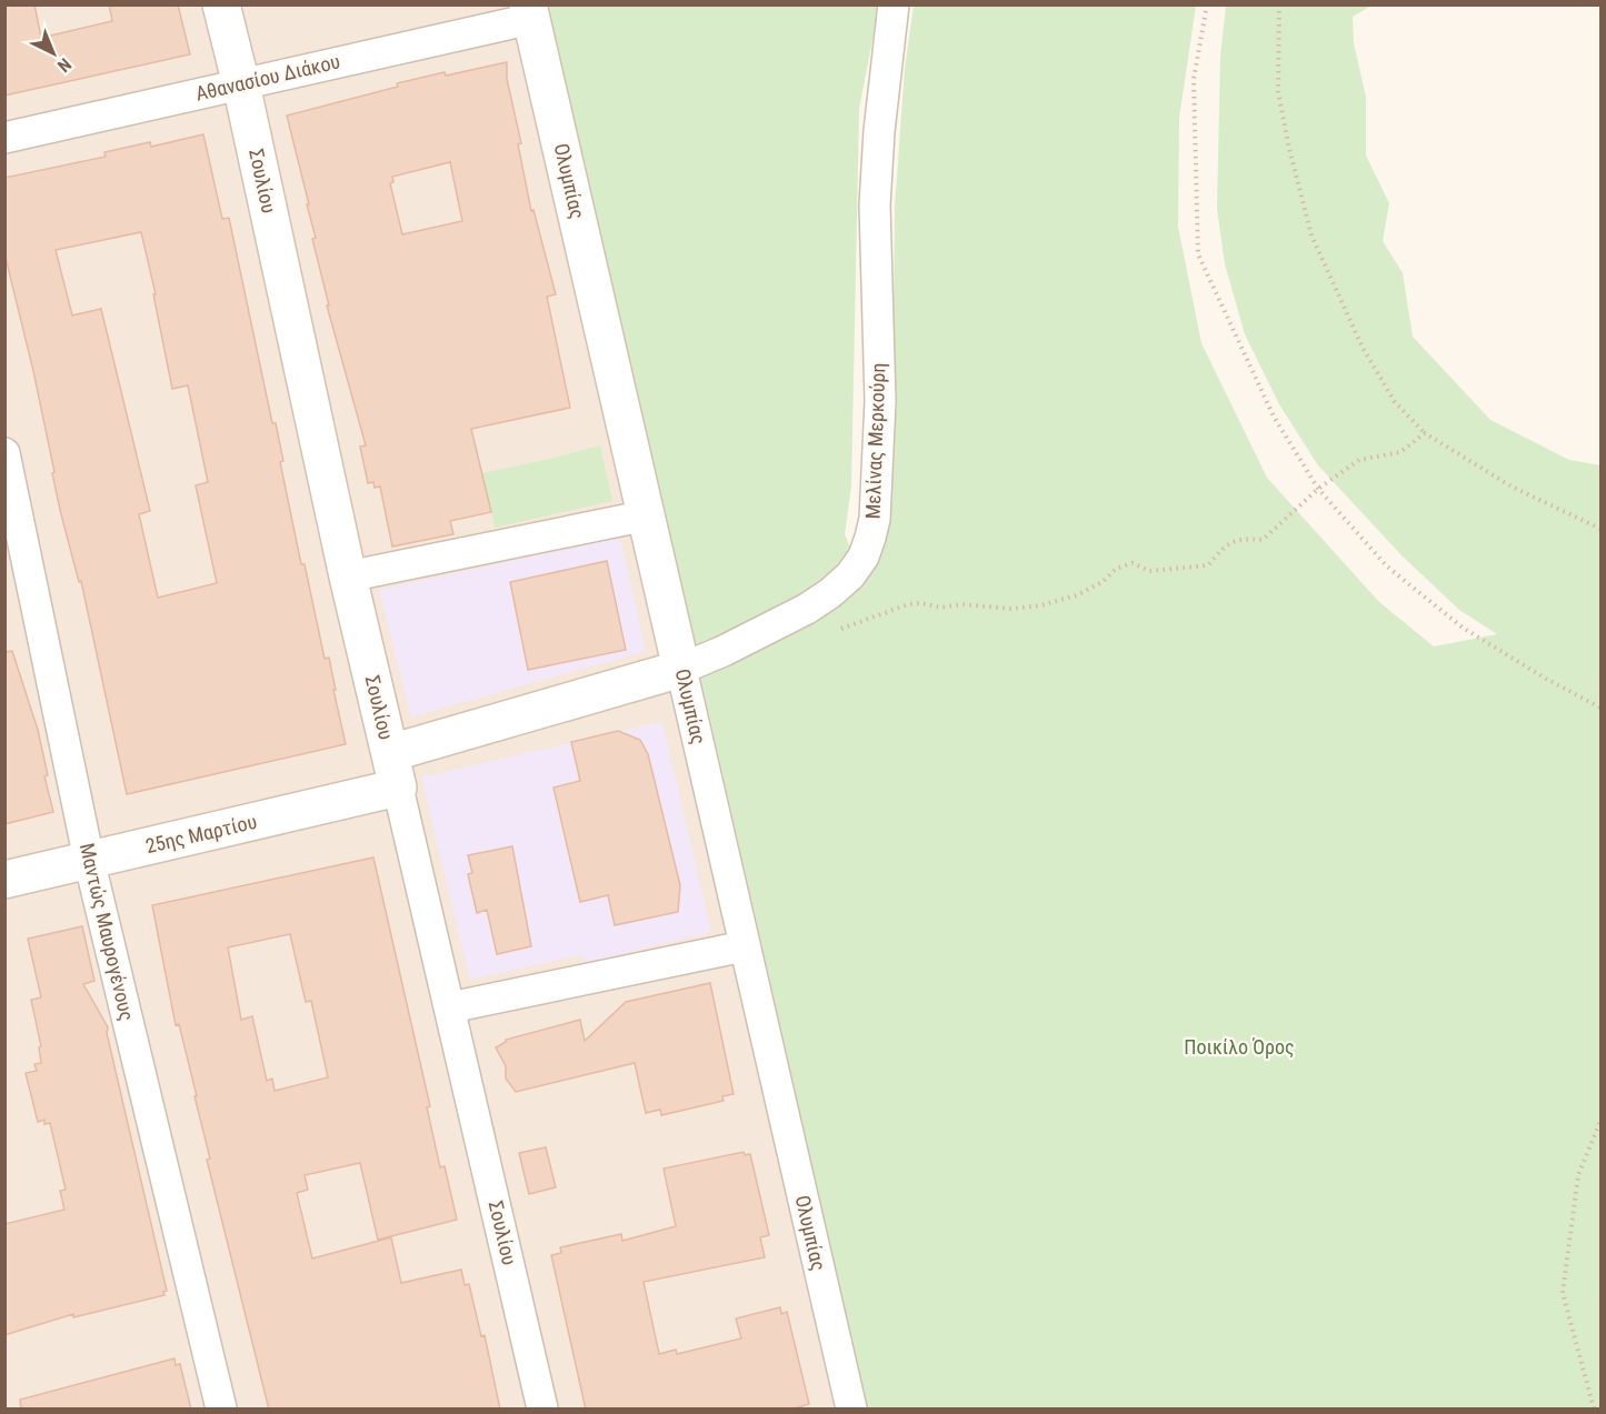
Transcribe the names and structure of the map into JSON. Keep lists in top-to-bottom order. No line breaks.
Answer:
{"streets":{"street":["Αθανασίου Διάκου","Σουλίου","Ολυμπίας","Μελίνας Μερκούρη","25ης Μαρτίου","Μαντώς Μαυρογένους"]},"crossings":[["Αθανασίου Διάκου","Σουλίου"],["Αθανασίου Διάκου","Ολυμπίας"],["Σουλίου","Μελίνας Μερκούρη"],["Σουλίου","25ης Μαρτίου"],["Ολυμπίας","Μελίνας Μερκούρη"],["25ης Μαρτίου","Μαντώς Μαυρογένους"]],"parks":["Ποικίλο Όρος"],"north":"bottom right"}
